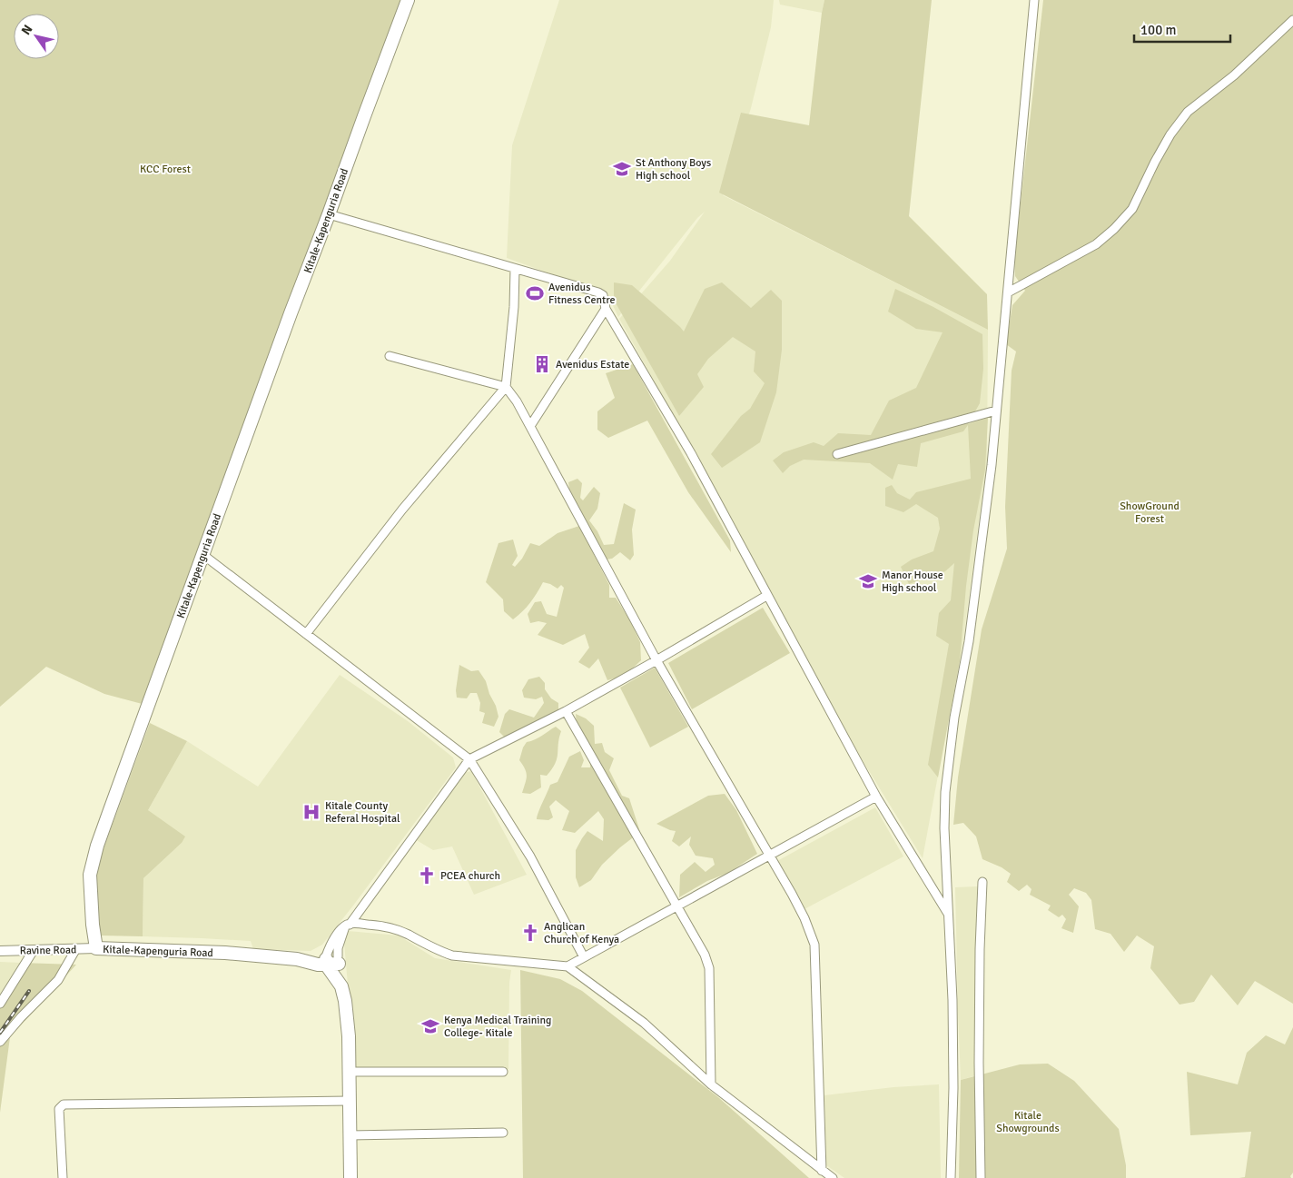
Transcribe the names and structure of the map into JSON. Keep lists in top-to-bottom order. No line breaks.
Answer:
{"streets":{"highway":["Kitale-Kapenguria Road"],"street":["Ravine Road"]},"crossings":[["Kitale-Kapenguria Road","Ravine Road"]],"parks":["KCC Forest","ShowGround Forest","Kitale Showgrounds"],"places":{"school or university":["St Anthony Boys High school","Manor House High school","Kenya Medical Training College- Kitale"],"sports":["Avenidus Fitness Centre"],"building":["Avenidus Estate"],"hospital":["Kitale County Referal Hospital"],"church":["PCEA church","Anglican Church of Kenya"]},"scale_bar":"100 m","north":"top left"}
